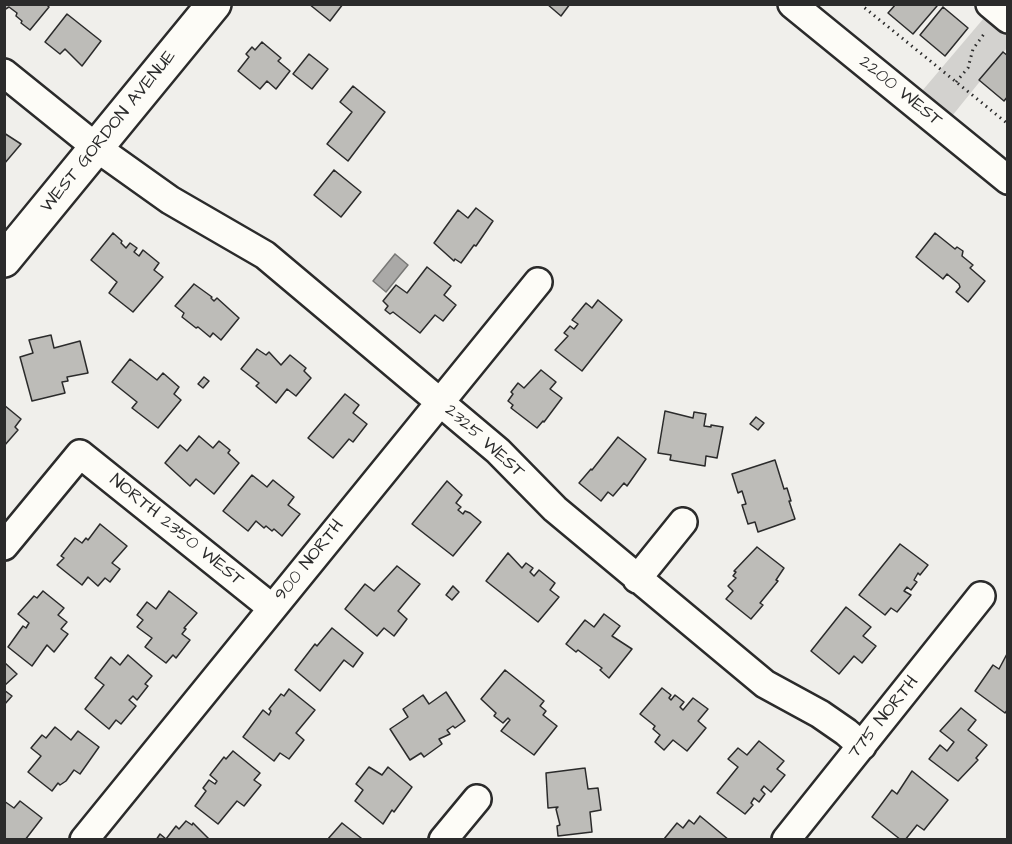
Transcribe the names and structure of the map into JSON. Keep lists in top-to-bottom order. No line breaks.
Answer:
{"streets":{"main road":["WEST GORDON AVENUE"],"street":["2200 WEST","2325 WEST","NORTH 2350 WEST","900 NORTH","775 NORTH"]},"crossings":[["WEST GORDON AVENUE","2325 WEST"],["2325 WEST","900 NORTH"],["2325 WEST","775 NORTH"],["NORTH 2350 WEST","900 NORTH"]]}
